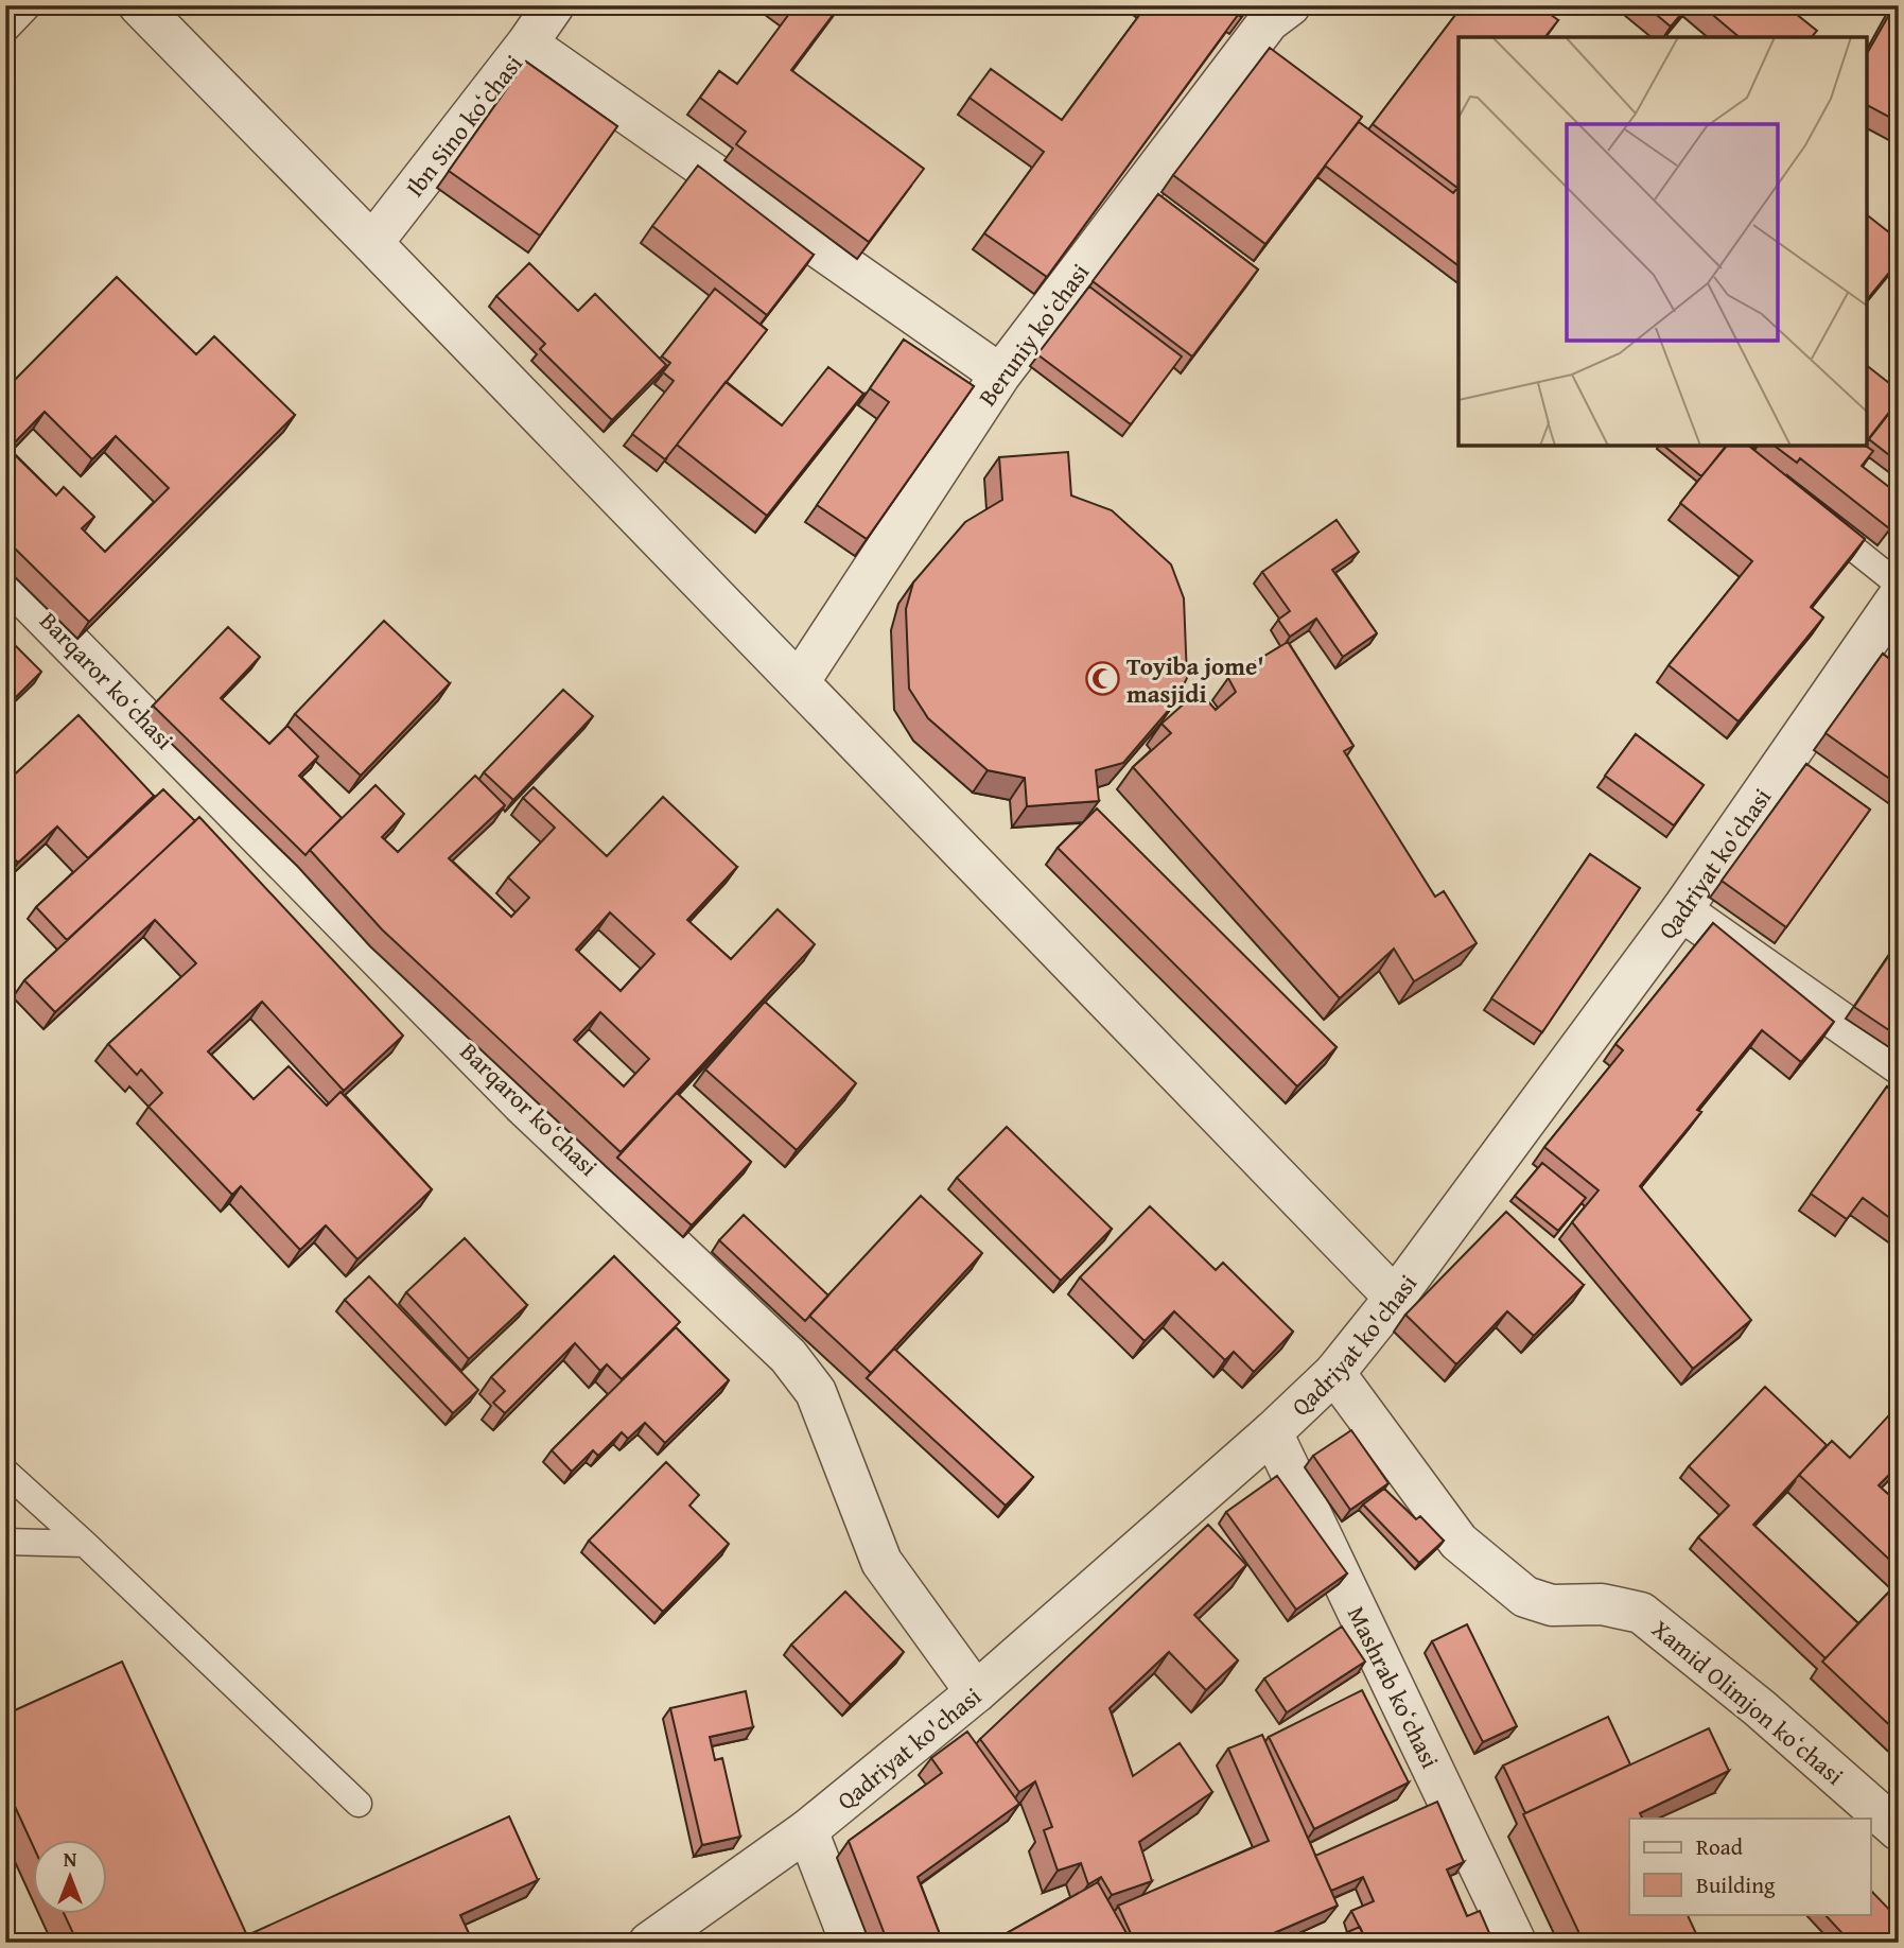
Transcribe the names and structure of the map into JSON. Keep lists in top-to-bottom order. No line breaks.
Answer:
{"streets":{"street":["Ibn Sino koʻchasi","Beruniy koʻchasi","Barqaror koʻchasi","Qadriyat ko'chasi","Mashrab koʻchasi","Xamid Olimjon koʻchasi"]},"crossings":[["Barqaror koʻchasi","Qadriyat ko'chasi"],["Qadriyat ko'chasi","Mashrab koʻchasi"],["Qadriyat ko'chasi","Xamid Olimjon koʻchasi"]],"places":{"mosque":["Toyiba jome' masjidi"]},"legend":["Road","Building"],"north":"top"}
